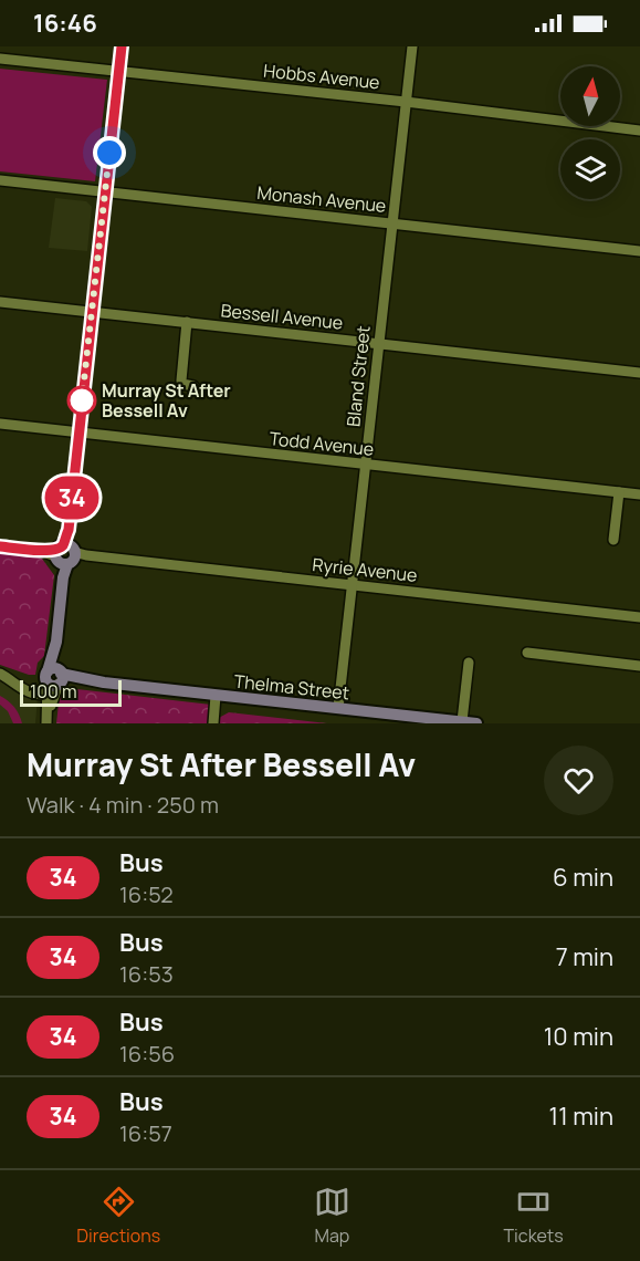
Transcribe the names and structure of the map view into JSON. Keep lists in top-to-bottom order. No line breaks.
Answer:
{"streets":{"main road":["Thelma Street"],"street":["Hobbs Avenue","Monash Avenue","Bessell Avenue","Bland Street","Todd Avenue","Ryrie Avenue"]},"crossings":[["Hobbs Avenue","Bland Street"],["Monash Avenue","Bland Street"],["Bessell Avenue","Bland Street"],["Bland Street","Todd Avenue"],["Bland Street","Ryrie Avenue"],["Bland Street","Thelma Street"]],"places":["Murray St After Bessell Av"],"lines":["bus line 34"],"scale_bar":"100 m","north":"top","page":{"status":"16:46","on_map":"34","scale":"100 m","heading":["Murray St After Bessell Av","Walk · 4 min · 250 m"],"list":[{"mark":"34","name":"Bus","note":"16:52","value":"6 min"},{"mark":"34","name":"Bus","note":"16:53","value":"7 min"},{"mark":"34","name":"Bus","note":"16:56","value":"10 min"},{"mark":"34","name":"Bus","note":"16:57","value":"11 min"}],"tabs":["Directions","Map","Tickets"]}}
